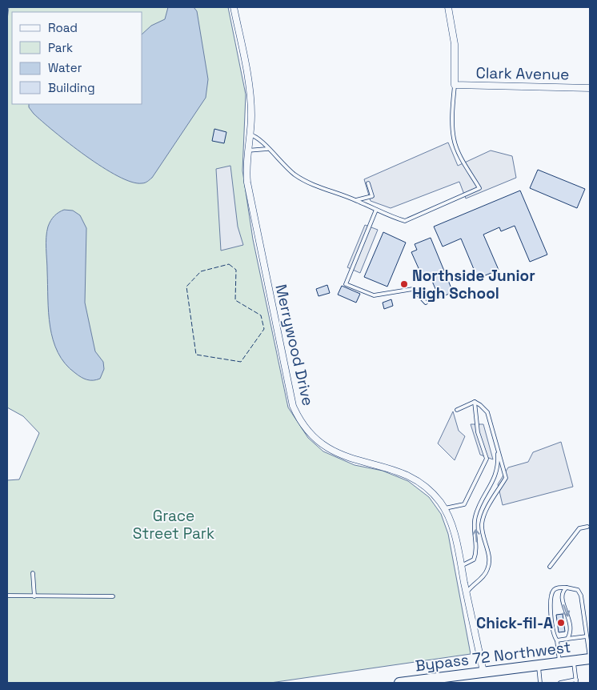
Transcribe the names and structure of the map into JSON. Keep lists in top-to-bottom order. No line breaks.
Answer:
{"streets":{"highway":["Bypass 72 Northwest"],"street":["Clark Avenue","Merrywood Drive"]},"crossings":[["Merrywood Drive","Bypass 72 Northwest"]],"parks":["Grace Street Park"],"places":["Northside Junior High School","Chick-fil-A"],"legend":["Road","Park","Water","Building"]}
